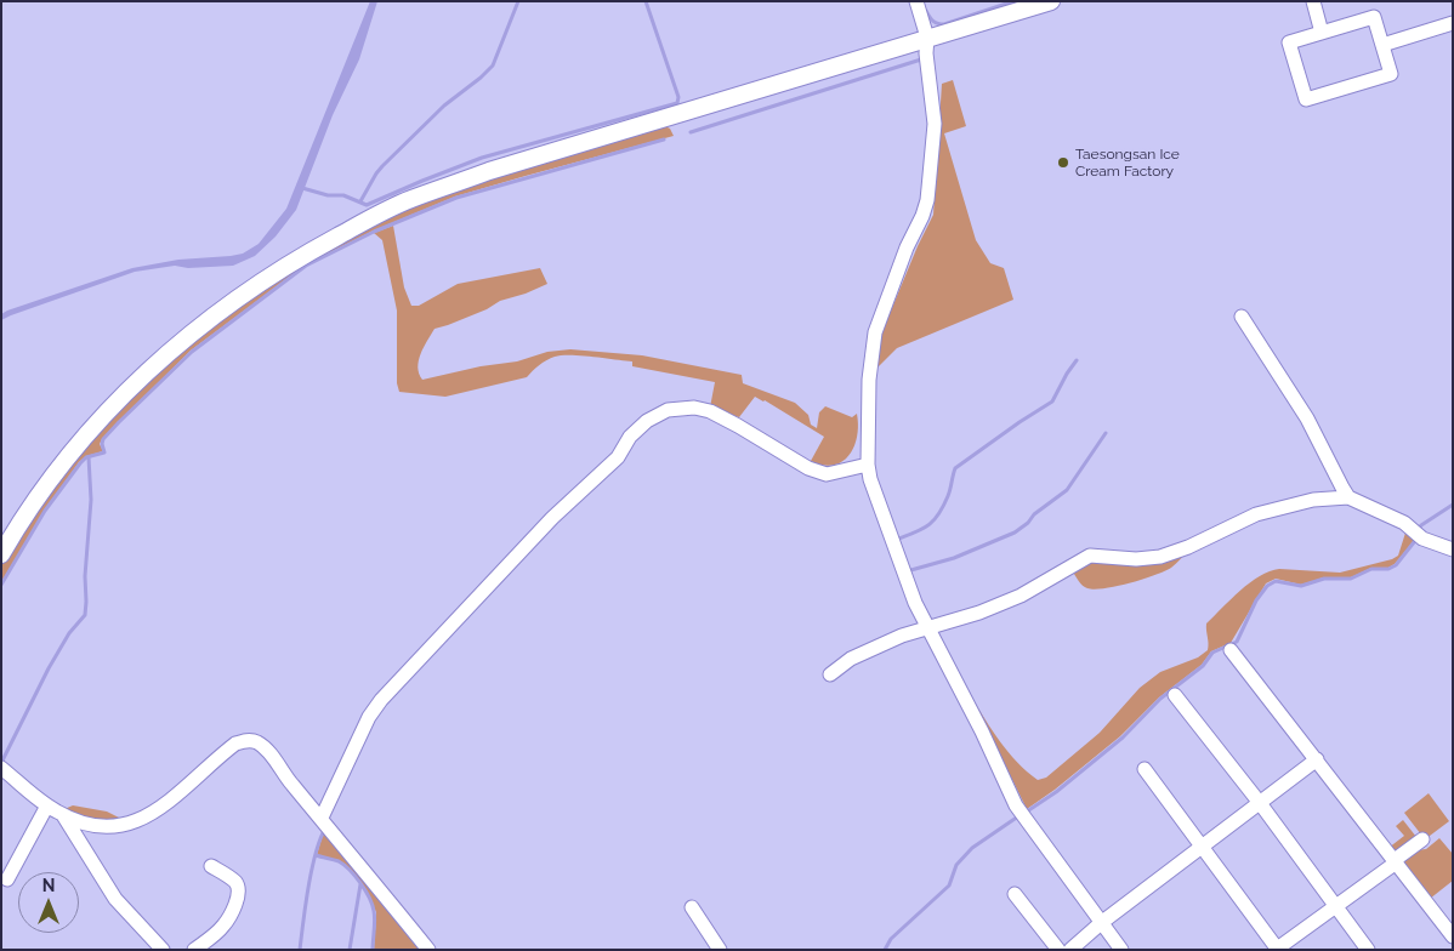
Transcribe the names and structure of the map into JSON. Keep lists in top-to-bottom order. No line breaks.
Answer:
{"places":["Taesongsan Ice Cream Factory"],"north":"top"}
